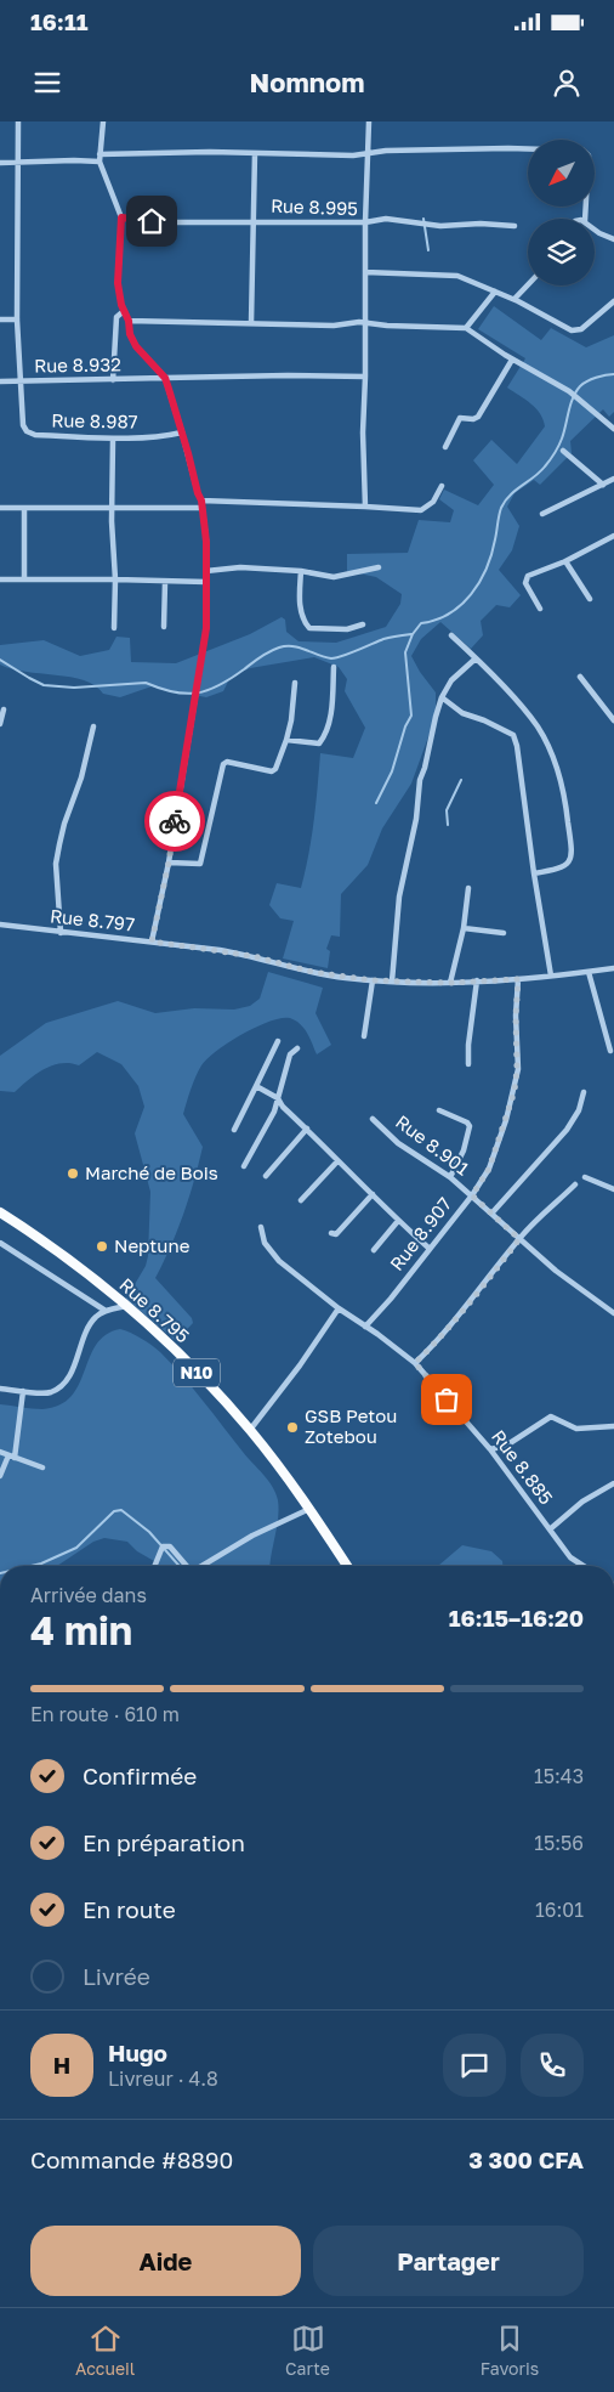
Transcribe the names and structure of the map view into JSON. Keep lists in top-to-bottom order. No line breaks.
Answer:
{"streets":{"highway":["Rue 8.795","N10"],"street":["Rue 8.995","Rue 8.932","Rue 8.987","Rue 8.797","Rue 8.901","Rue 8.907","Rue 8.885"]},"crossings":[["Rue 8.932","Rue 8.987"],["Rue 8.797","Rue 8.907"],["Rue 8.901","Rue 8.907"],["Rue 8.907","Rue 8.885"]],"places":["Marché de Bois","Neptune","GSB Petou Zotebou"],"north":"bottom left","page":{"status":"16:11","header":"Nomnom","heading":["4 min","Arrivée dans","16:15–16:20"],"panel":["Hugo","Livreur · 4.8","Commande #8890","3 300 CFA"],"bar":"En route · 610 m","list":[["Confirmée","15:43"],["En préparation","15:56"],["En route","16:01"],"Livrée"],"round":"H","buttons":["Aide","Partager"],"tabs":["Accueil","Carte","Favoris"]}}
